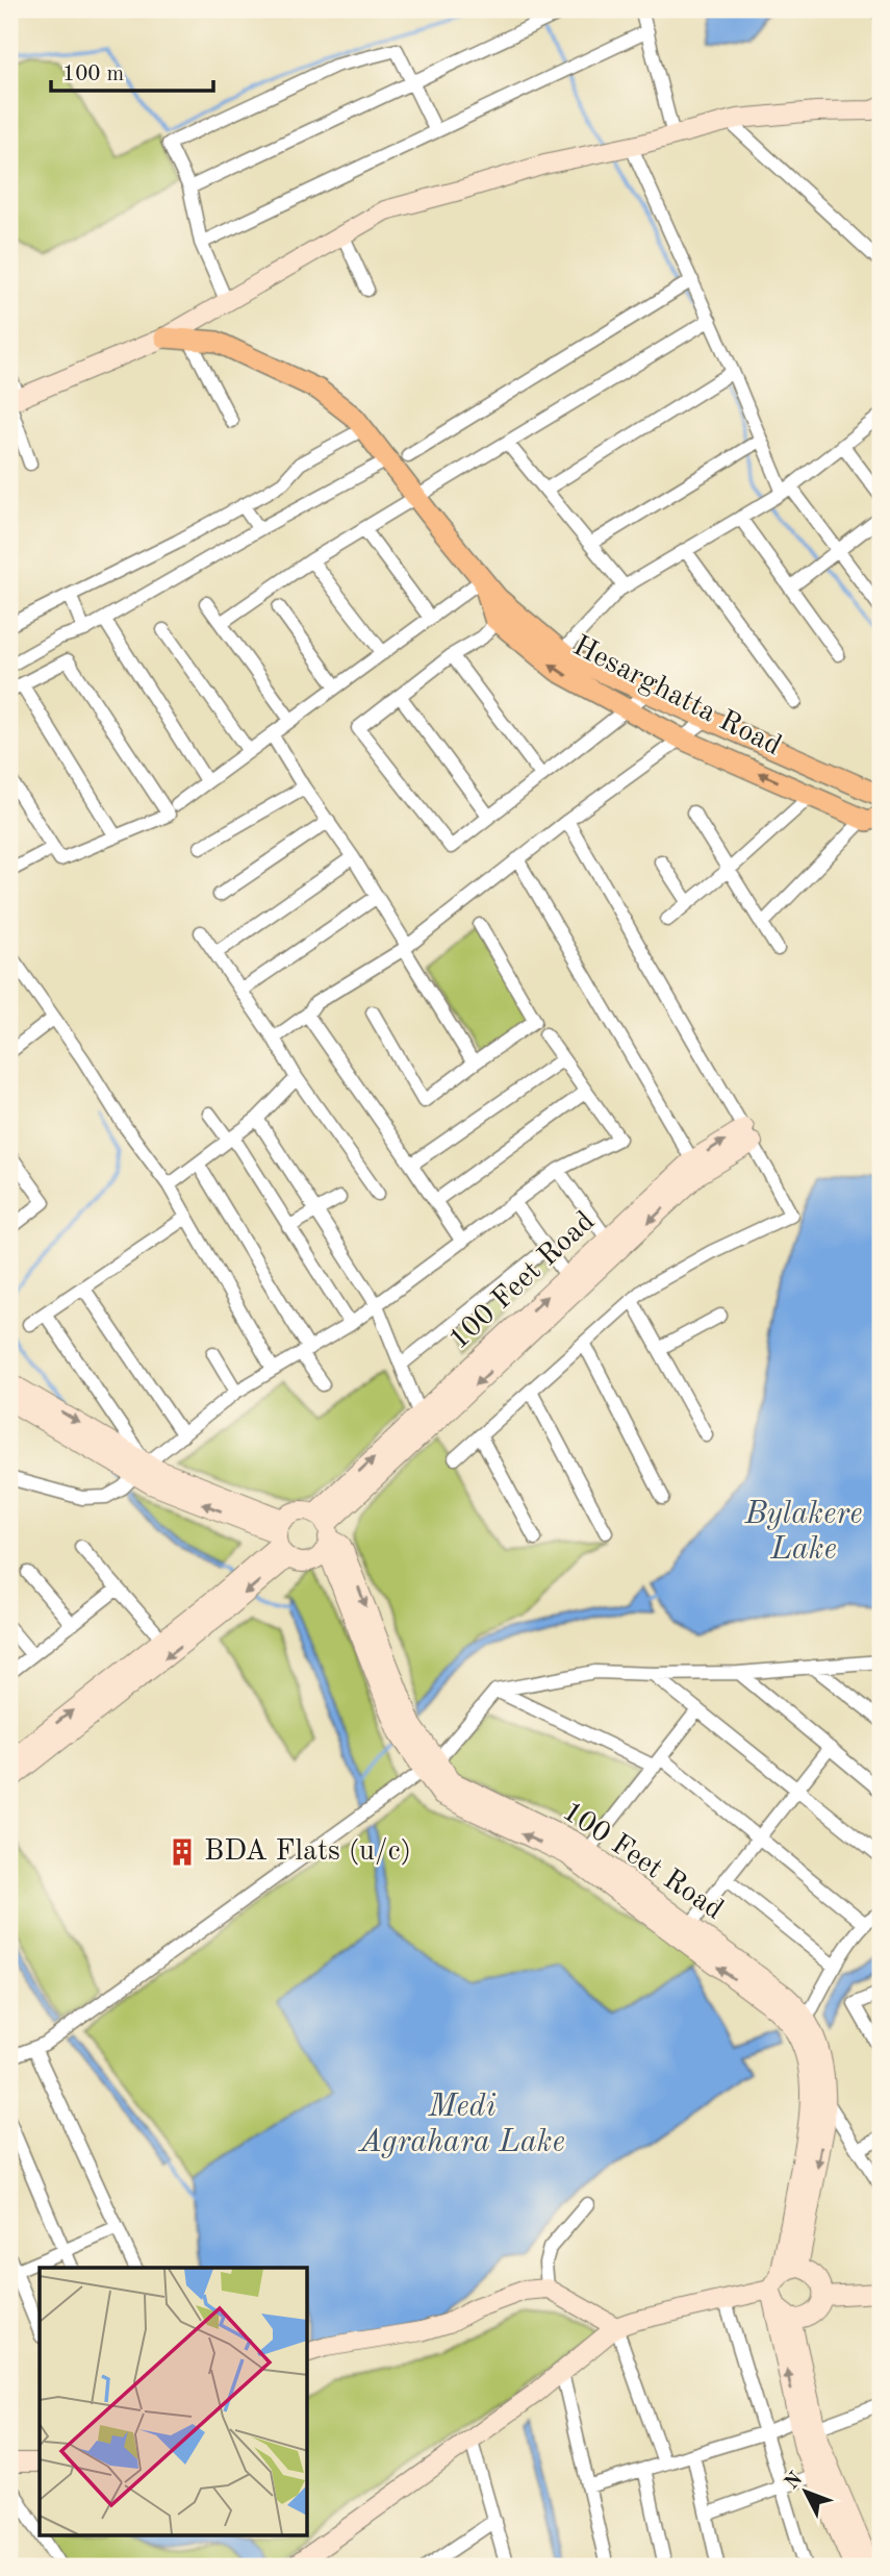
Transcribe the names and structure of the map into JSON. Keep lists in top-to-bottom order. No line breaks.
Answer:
{"streets":{"main road":["Hesarghatta Road","100 Feet Road"]},"water":["Bylakere Lake","Medi Agrahara Lake"],"places":{"building":["BDA Flats (u/c)"]},"scale_bar":"100 m","north":"top left"}
